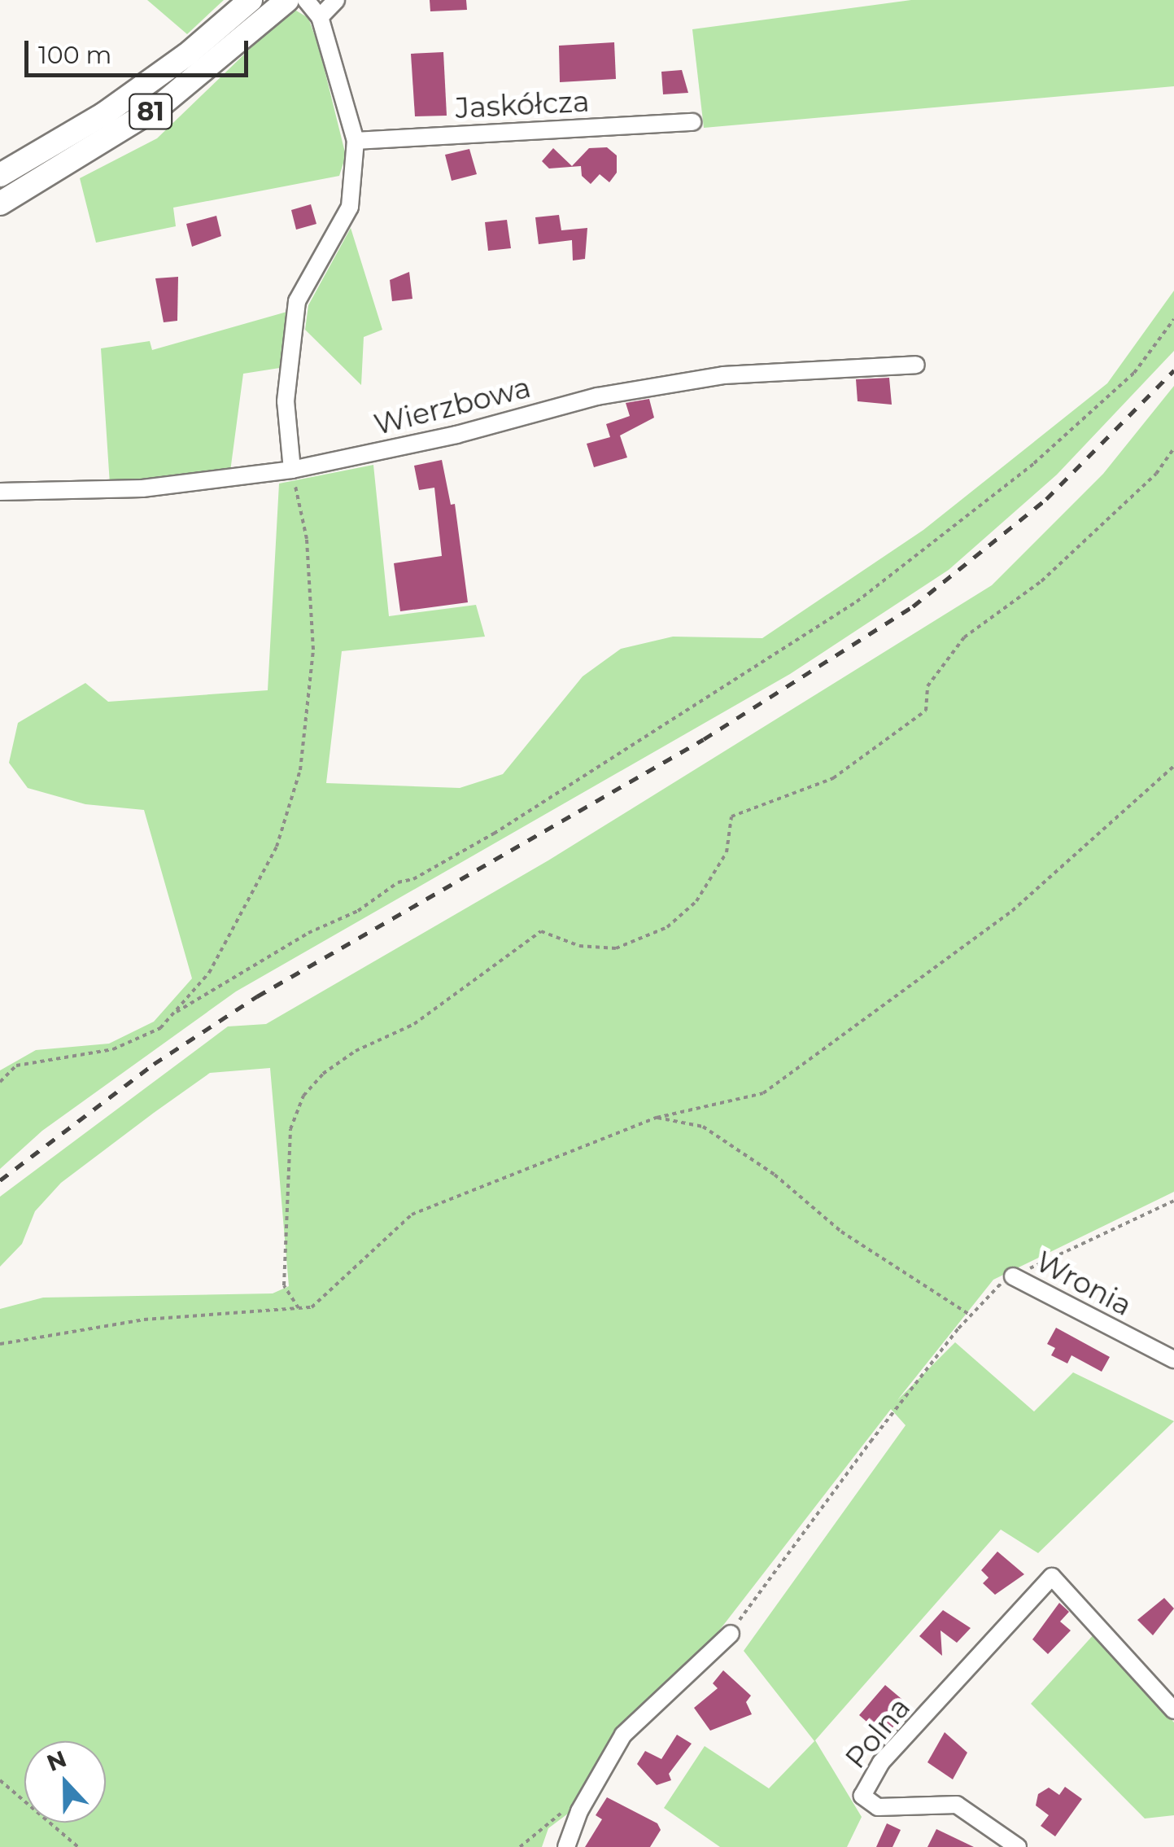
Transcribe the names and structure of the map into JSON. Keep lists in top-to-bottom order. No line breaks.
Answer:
{"streets":{"main road":["81"],"street":["Jaskółcza","Wierzbowa","Wronia","Polna"]},"scale_bar":"100 m","north":"top"}
